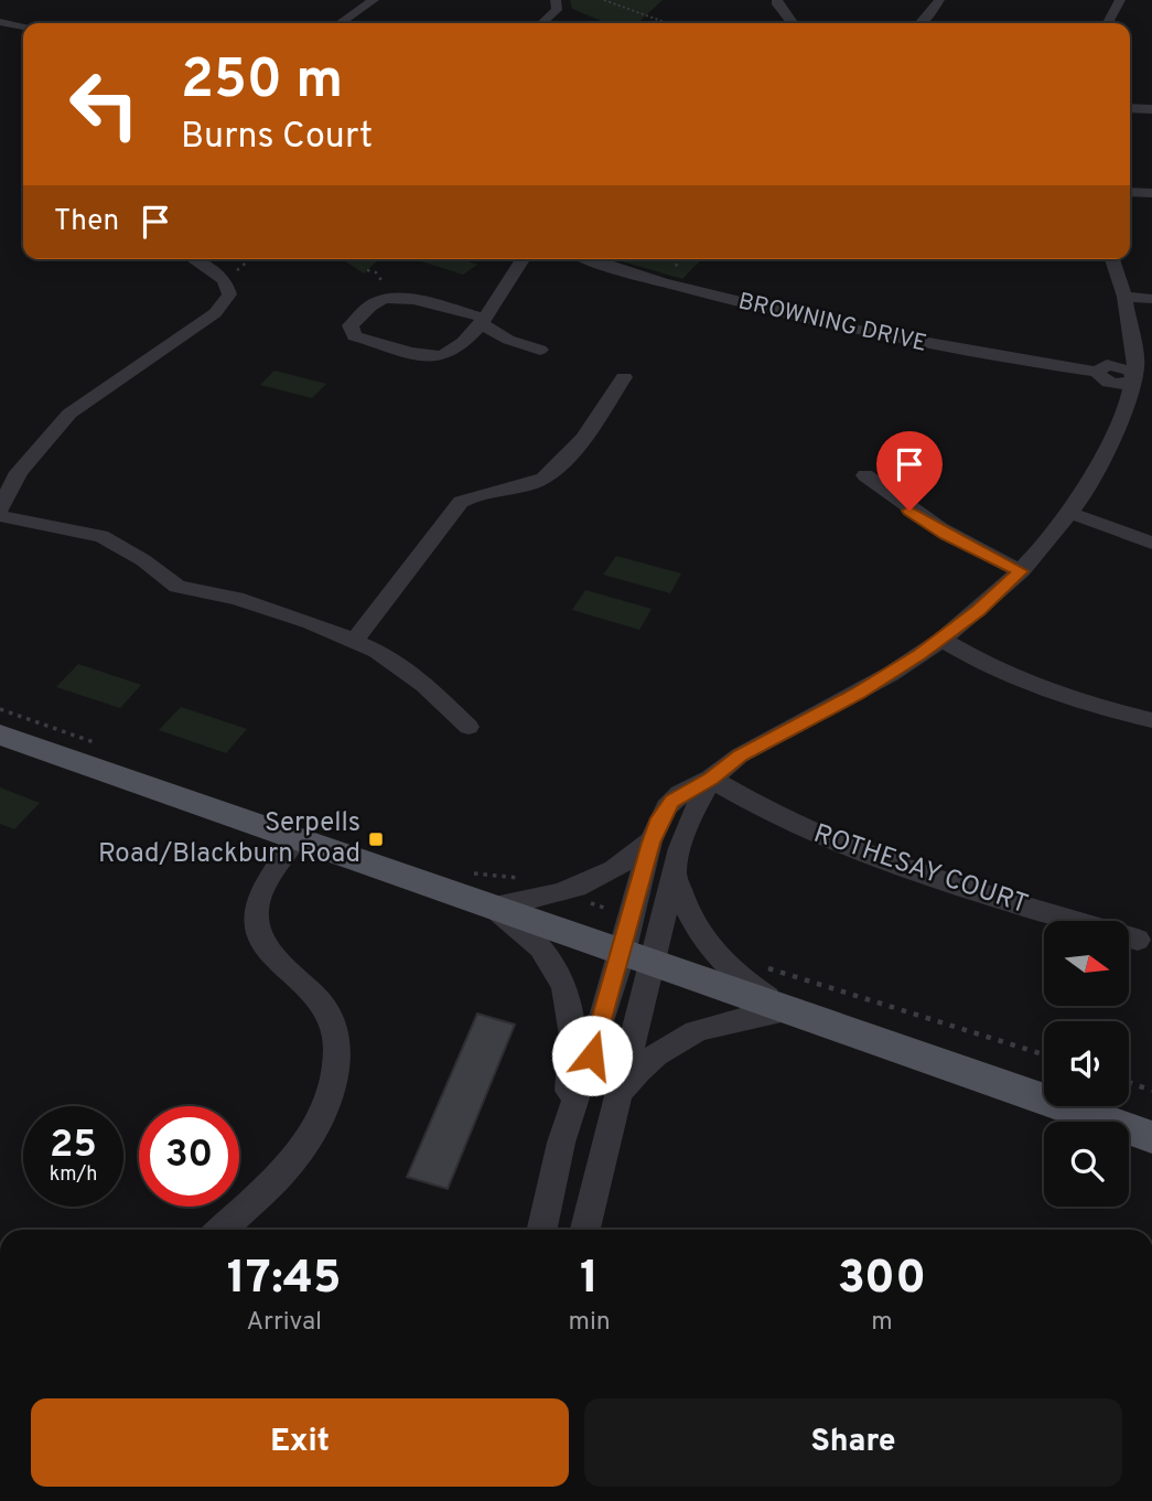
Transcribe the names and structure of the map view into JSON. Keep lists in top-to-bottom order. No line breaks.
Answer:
{"streets":{"street":["BROWNING DRIVE","ROTHESAY COURT"]},"places":{"transit":["Serpells Road/Blackburn Road"]},"north":"right","page":{"turn":["250 m","Burns Court"],"then":"Then","speed":"25 km/h","limit":"30","eta":["17:45","Arrival","1","min","300","m"],"buttons":["Exit","Share"]}}
